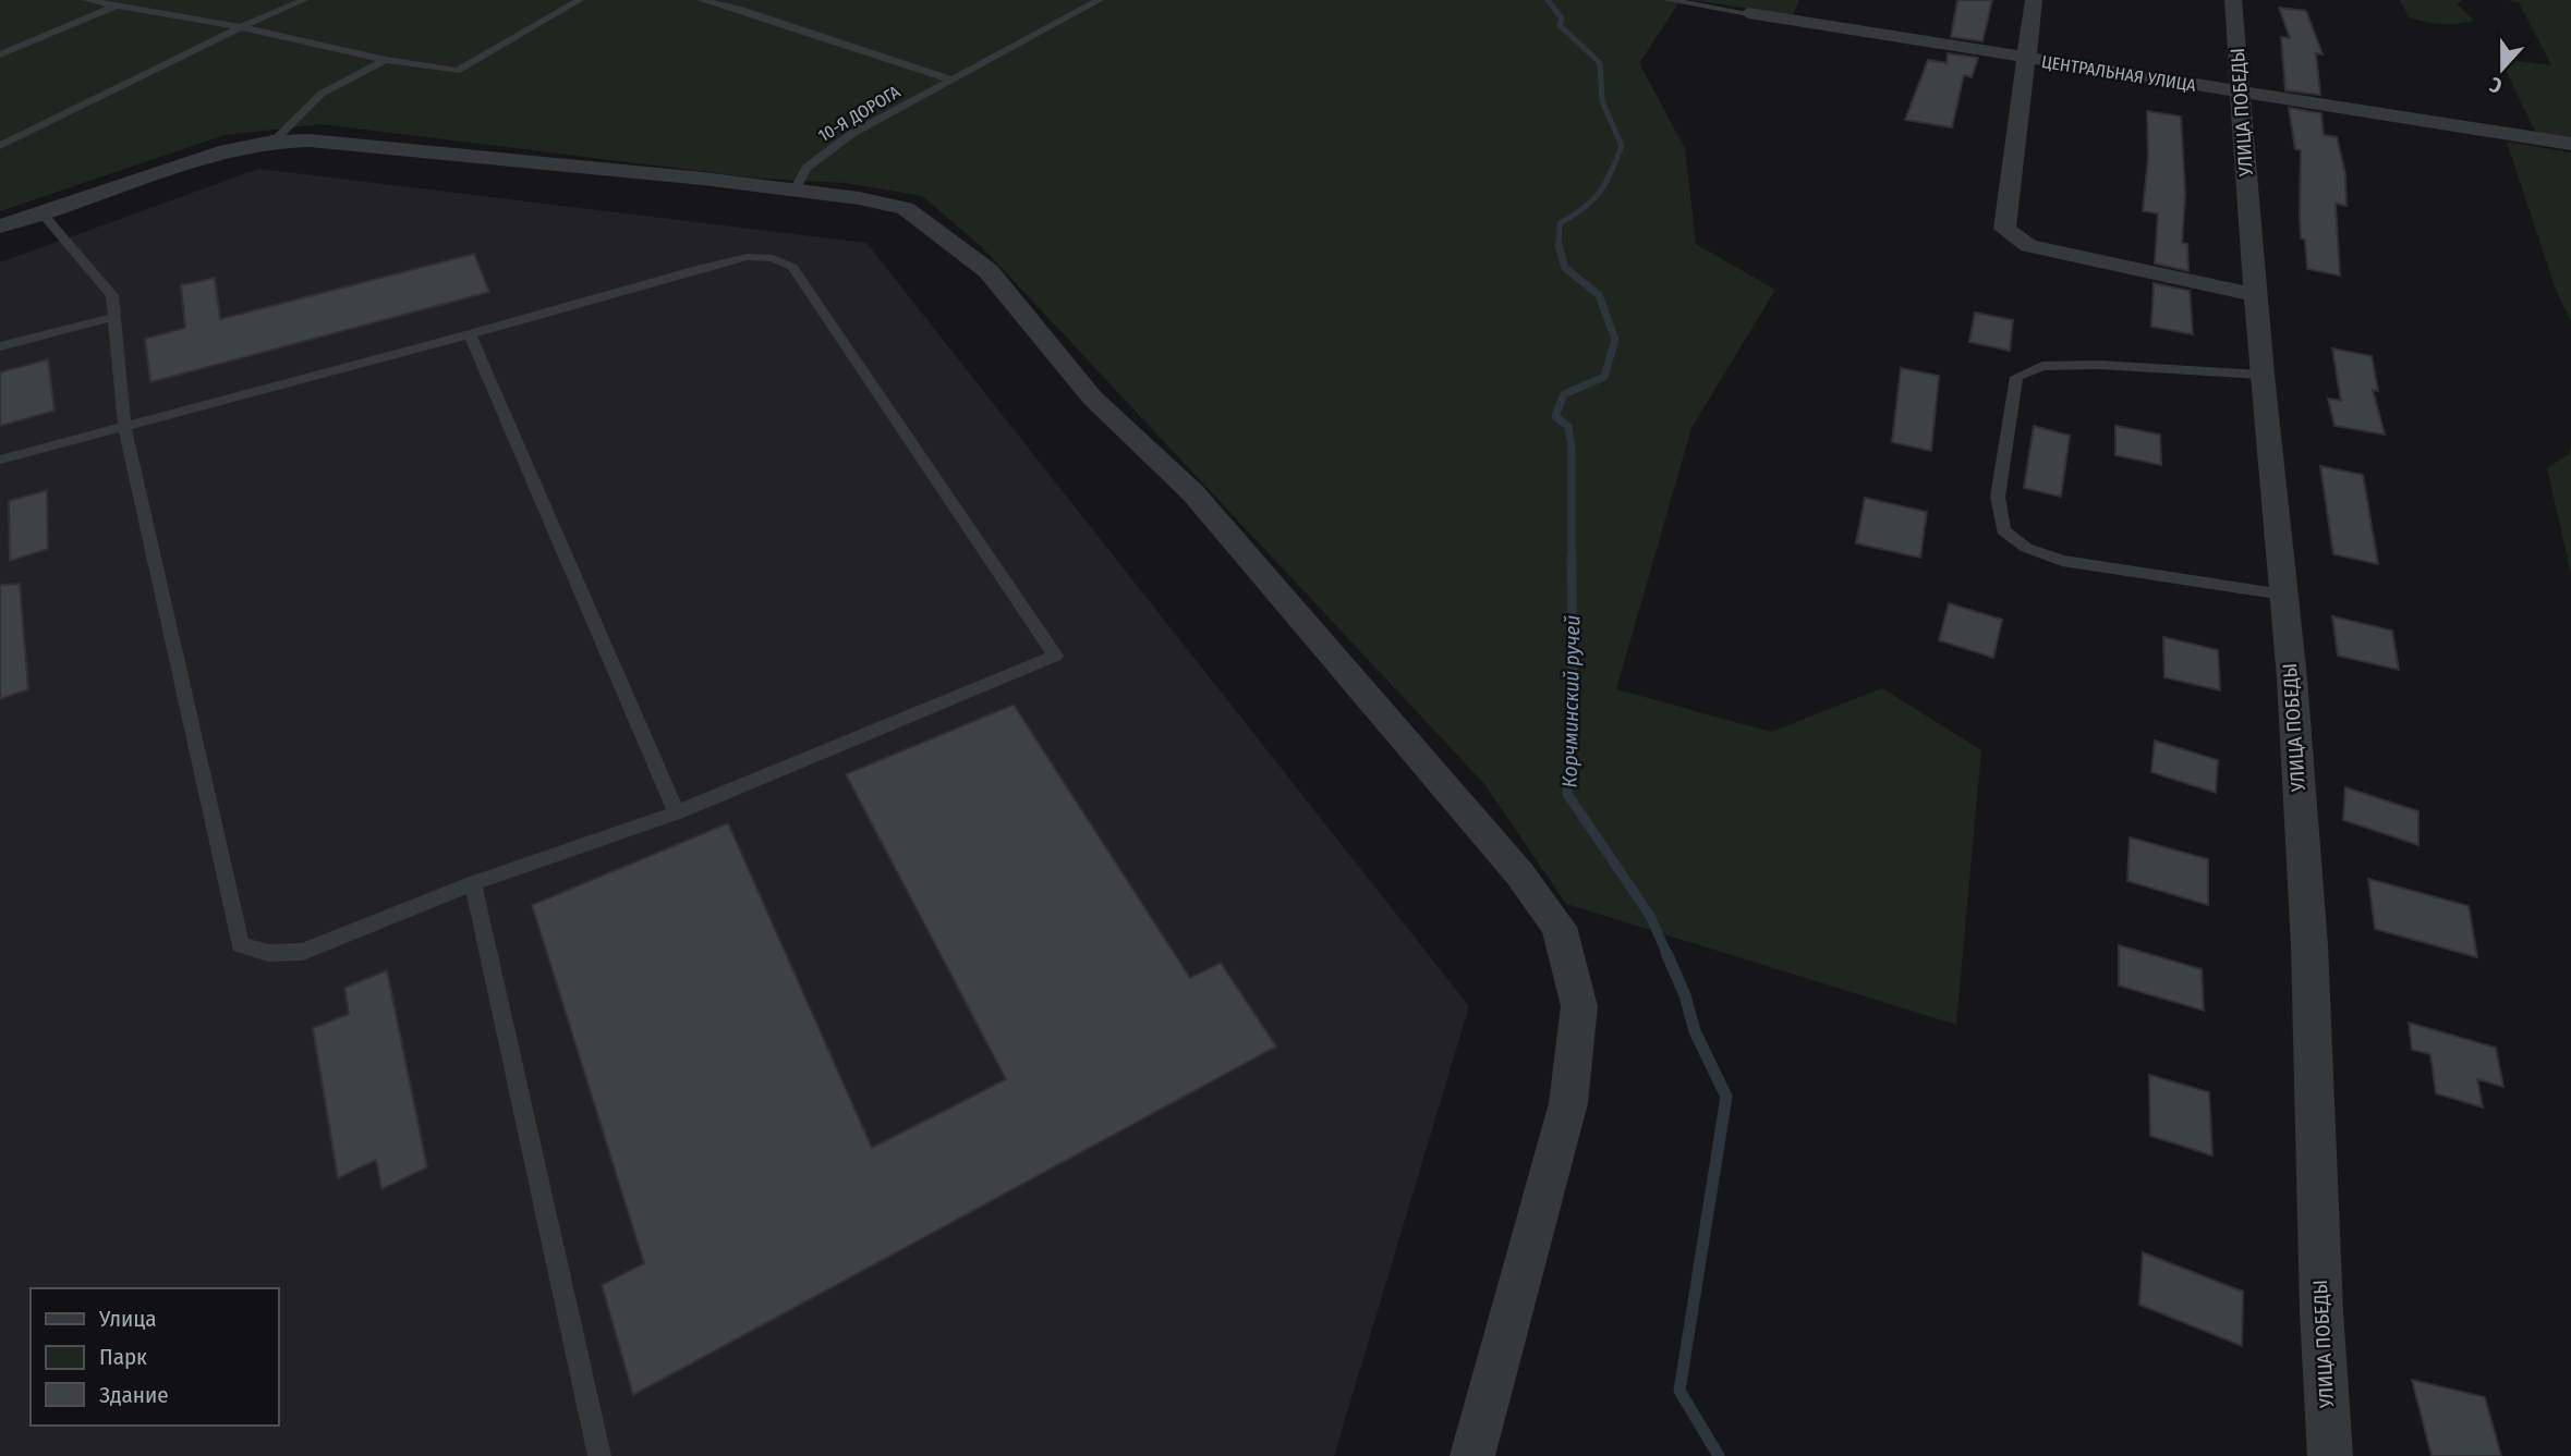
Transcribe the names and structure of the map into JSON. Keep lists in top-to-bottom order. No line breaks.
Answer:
{"streets":{"street":["ЦЕНТРАЛЬНАЯ УЛИЦА","УЛИЦА ПОБЕДЫ"],"lane":["10-Я ДОРОГА"]},"crossings":[["ЦЕНТРАЛЬНАЯ УЛИЦА","УЛИЦА ПОБЕДЫ"]],"water":["Корчминский ручей"],"legend":["Улица","Парк","Здание"],"north":"bottom"}
